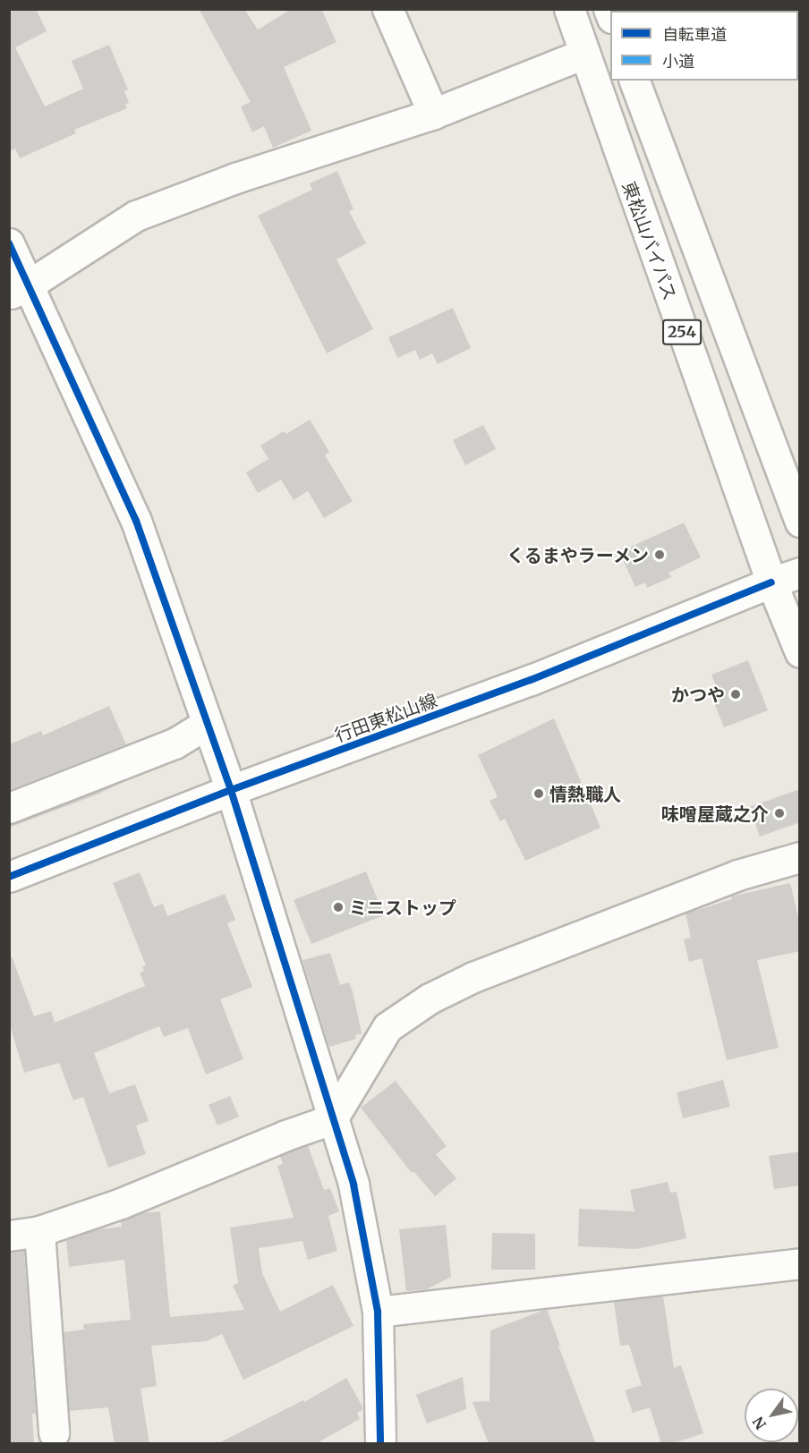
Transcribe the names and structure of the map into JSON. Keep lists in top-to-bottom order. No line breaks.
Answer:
{"streets":{"main road":["東松山バイパス","254","行田東松山線"]},"crossings":[["東松山バイパス","行田東松山線"]],"places":["くるまやラーメン","かつや","情熱職人","味噌屋蔵之介","ミニストップ"],"legend":["自転車道","小道"],"north":"bottom left"}
